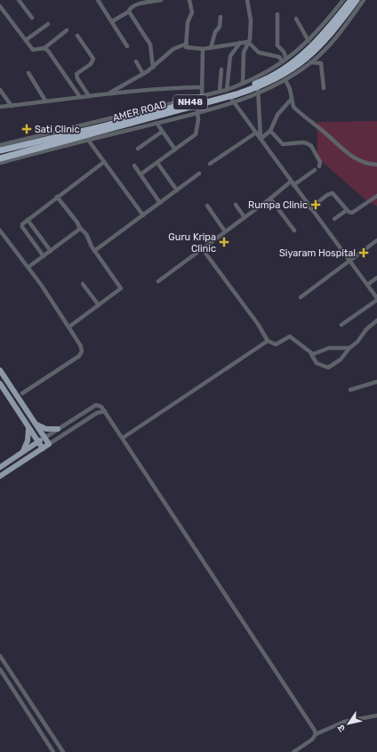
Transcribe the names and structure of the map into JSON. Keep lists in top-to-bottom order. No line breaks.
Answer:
{"streets":{"highway":["NH48","AMER ROAD"]},"places":{"health":["Sati Clinic","Rumpa Clinic","Guru Kripa Clinic","Siyaram Hospital"]},"north":"bottom left"}
